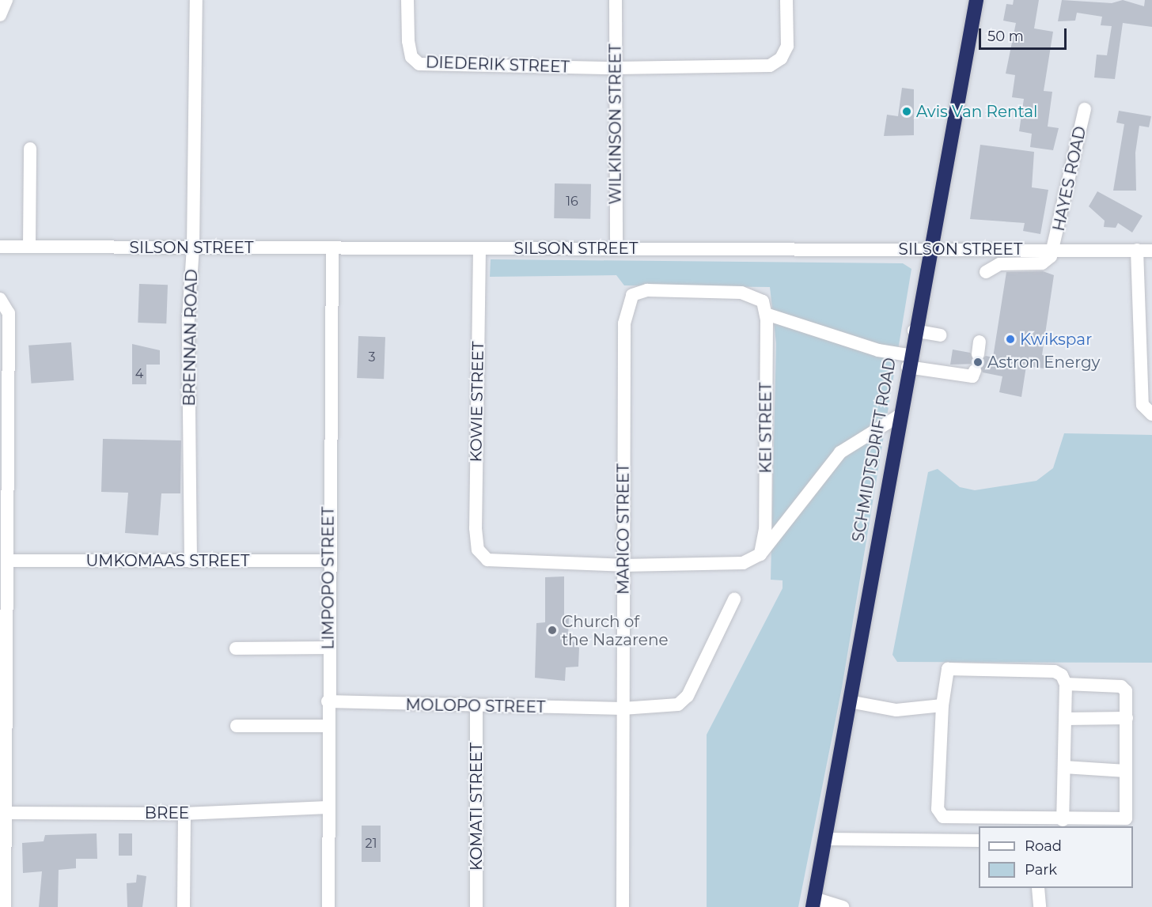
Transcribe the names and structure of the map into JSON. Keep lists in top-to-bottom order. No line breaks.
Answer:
{"streets":{"highway":["SCHMIDTSDRIFT ROAD"],"street":["DIEDERIK STREET","WILKINSON STREET","HAYES ROAD","SILSON STREET","BRENNAN ROAD","KOWIE STREET","KEI STREET","MARICO STREET","UMKOMAAS STREET","LIMPOPO STREET","MOLOPO STREET","KOMATI STREET","BREE"]},"crossings":[["DIEDERIK STREET","WILKINSON STREET"],["WILKINSON STREET","SILSON STREET"],["HAYES ROAD","SILSON STREET"],["SILSON STREET","BRENNAN ROAD"],["SILSON STREET","KOWIE STREET"],["SILSON STREET","SCHMIDTSDRIFT ROAD"],["SILSON STREET","LIMPOPO STREET"],["BRENNAN ROAD","UMKOMAAS STREET"],["KOWIE STREET","MARICO STREET"],["KEI STREET","MARICO STREET"],["MARICO STREET","MOLOPO STREET"],["UMKOMAAS STREET","LIMPOPO STREET"],["LIMPOPO STREET","MOLOPO STREET"],["LIMPOPO STREET","BREE"],["MOLOPO STREET","KOMATI STREET"]],"places":["Avis Van Rental","Kwikspar","Astron Energy","Church of the Nazarene"],"house_numbers":["16","3","4","21"],"legend":["Road","Park"],"scale_bar":"50 m"}
